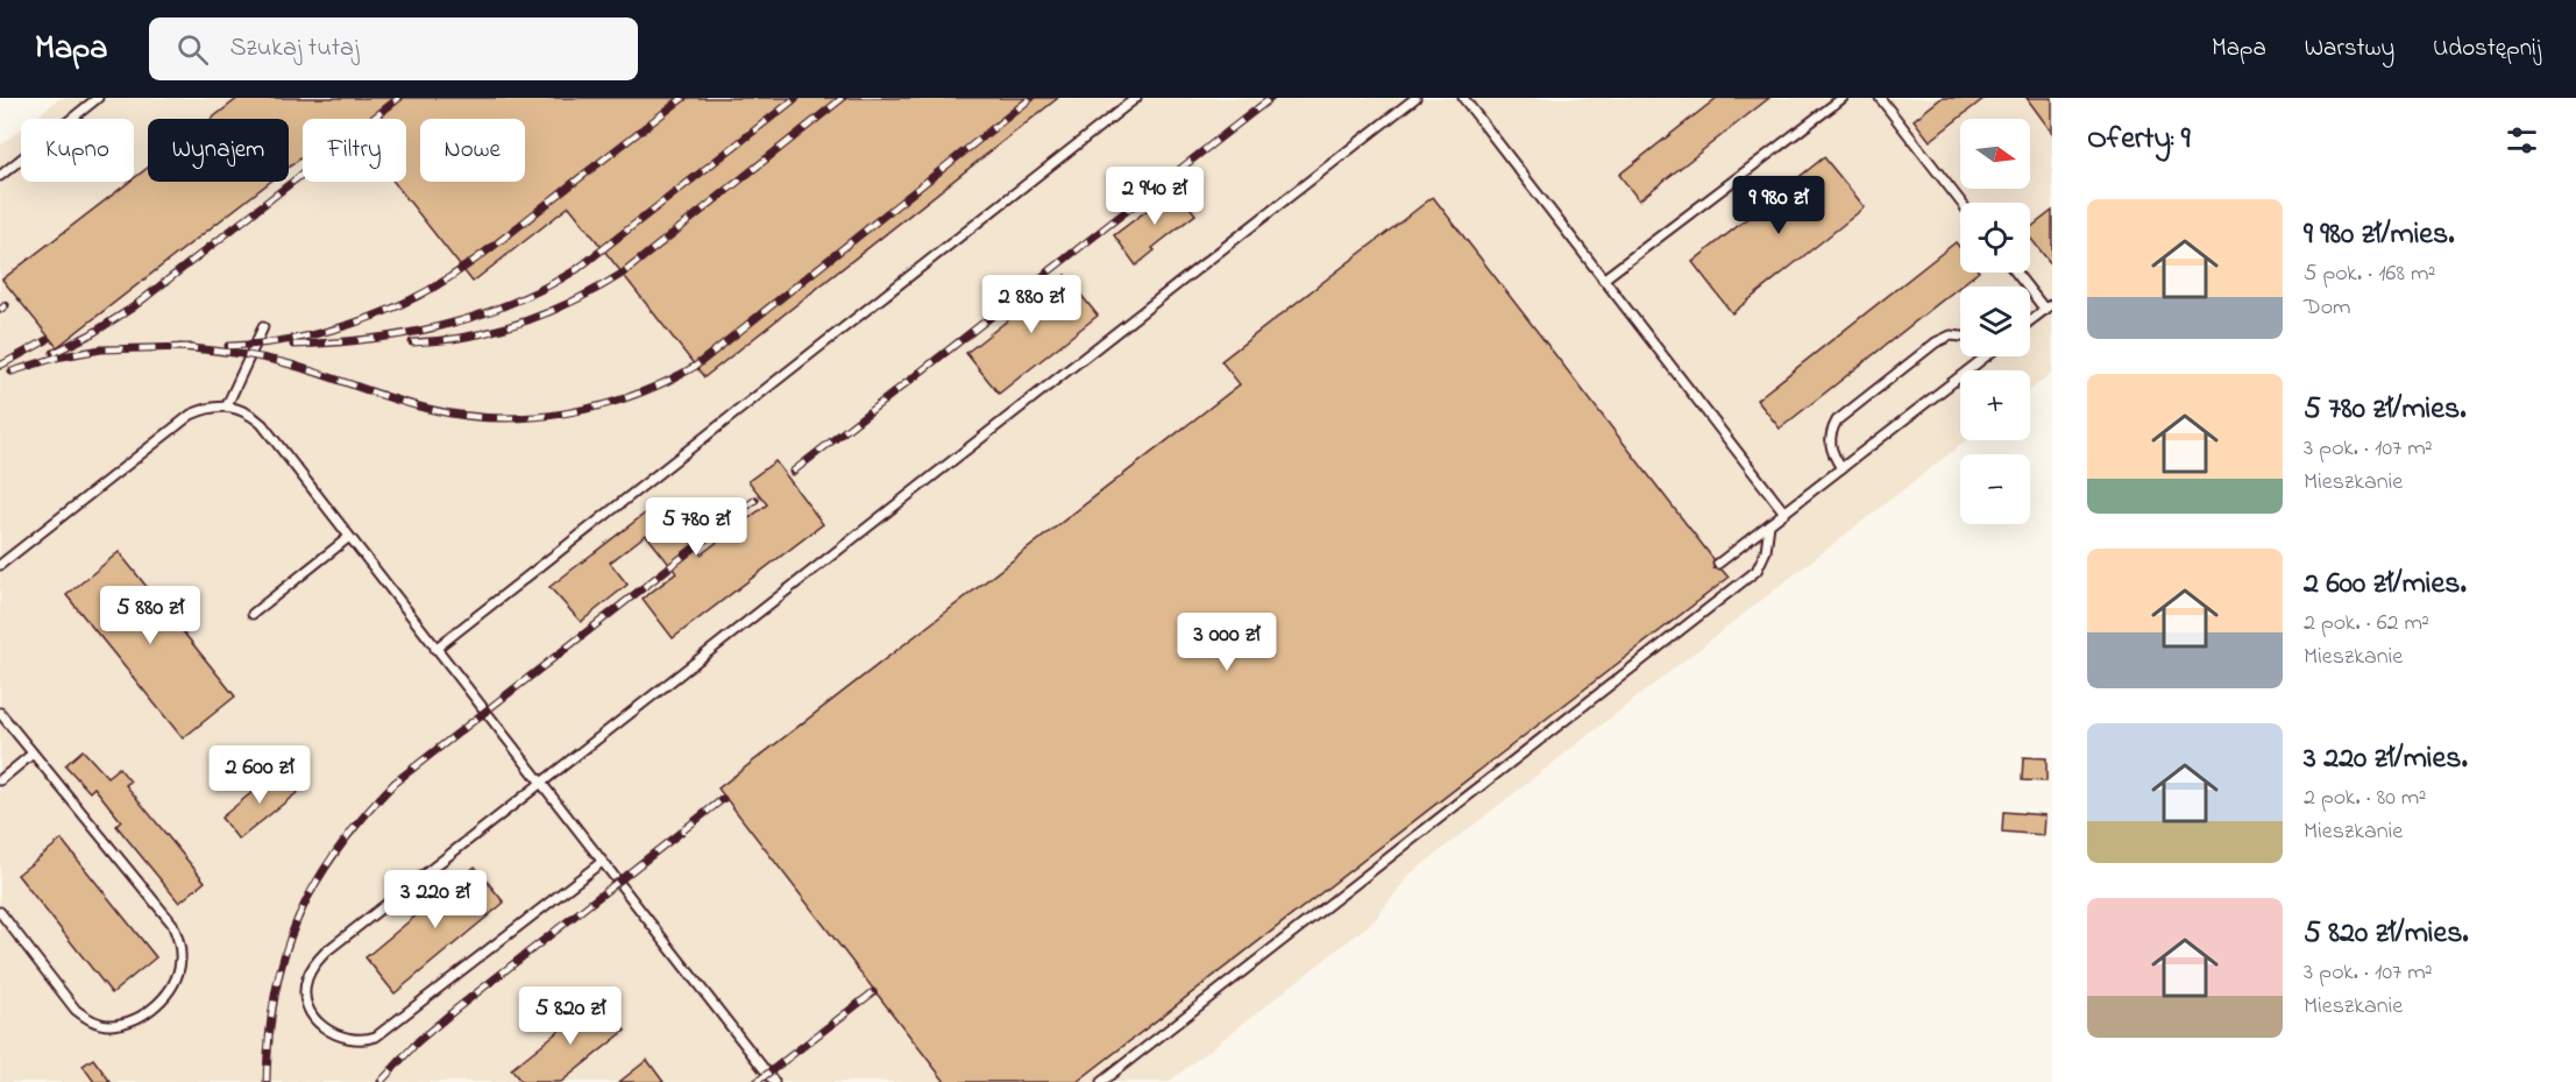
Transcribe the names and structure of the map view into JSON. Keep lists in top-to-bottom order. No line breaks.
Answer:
{"north":"right","page":{"header":"Mapa","search":"Szukaj tutaj","nav":["Mapa","Warstwy","Udostępnij"],"heading":"Oferty: 9","map_buttons":["+","−"],"chip":["Kupno","Wynajem","Filtry","Nowe"],"price":["2 940 zł","9 980 zł","2 880 zł","5 780 zł","5 880 zł","3 000 zł","2 600 zł","3 220 zł","5 820 zł"],"list":[{"name":"9 980 zł/mies.","note":"5 pok. · 168 m² · Dom"},{"name":"5 780 zł/mies.","note":"3 pok. · 107 m² · Mieszkanie"},{"name":"2 600 zł/mies.","note":"2 pok. · 62 m² · Mieszkanie"},{"name":"3 220 zł/mies.","note":"2 pok. · 80 m² · Mieszkanie"},{"name":"5 820 zł/mies.","note":"3 pok. · 107 m² · Mieszkanie"}]}}
